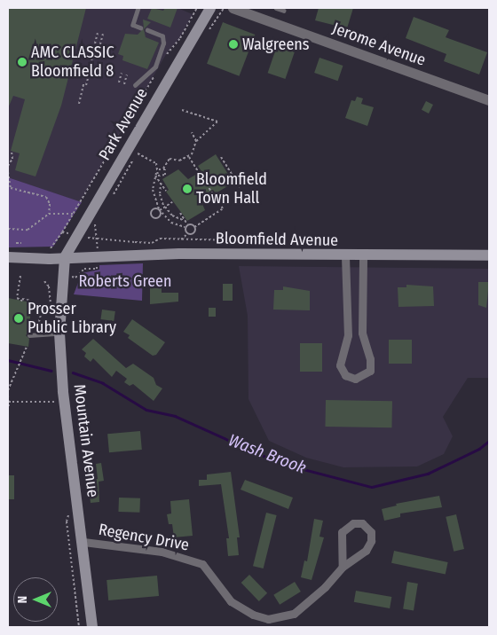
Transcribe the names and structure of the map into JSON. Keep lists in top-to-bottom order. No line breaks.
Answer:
{"streets":{"main road":["Park Avenue","Bloomfield Avenue","Mountain Avenue"],"street":["Jerome Avenue","Regency Drive"]},"crossings":[["Park Avenue","Bloomfield Avenue"],["Park Avenue","Mountain Avenue"],["Bloomfield Avenue","Mountain Avenue"],["Mountain Avenue","Regency Drive"]],"water":["Wash Brook"],"parks":["Roberts Green"],"places":["Walgreens","AMC CLASSIC Bloomfield 8","Bloomfield Town Hall","Prosser Public Library"],"north":"left"}
